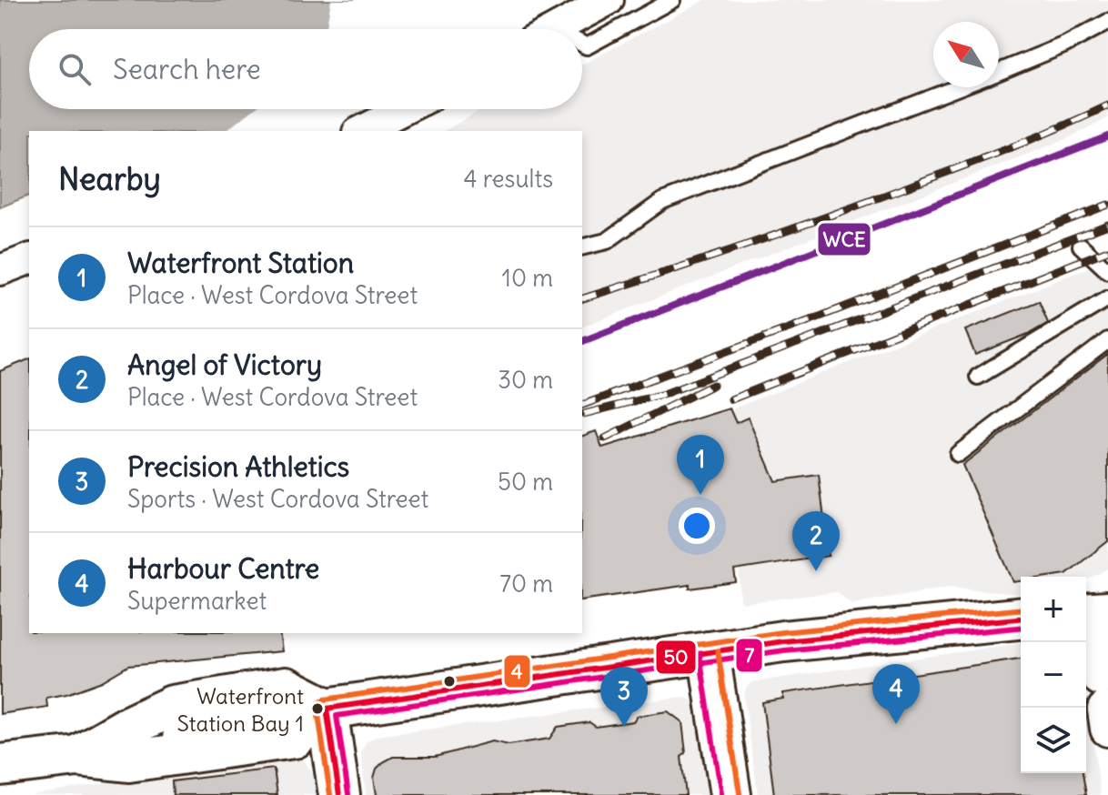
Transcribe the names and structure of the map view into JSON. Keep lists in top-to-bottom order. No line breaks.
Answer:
{"places":["Waterfront Station Bay 1"],"lines":["transit line WCE","transit line 4","transit line 50","transit line 7"],"north":"top left","page":{"search":"Search here","heading":["Nearby","4 results"],"list":[{"mark":"1","name":"Waterfront Station","note":"Place · West Cordova Street","value":"10 m"},{"mark":"2","name":"Angel of Victory","note":"Place · West Cordova Street","value":"30 m"},{"mark":"3","name":"Precision Athletics","note":"Sports · West Cordova Street","value":"50 m"},{"mark":"4","name":"Harbour Centre","note":"Supermarket","value":"70 m"}],"pins":["1","2","4","3"],"map_buttons":["+","−"]}}
